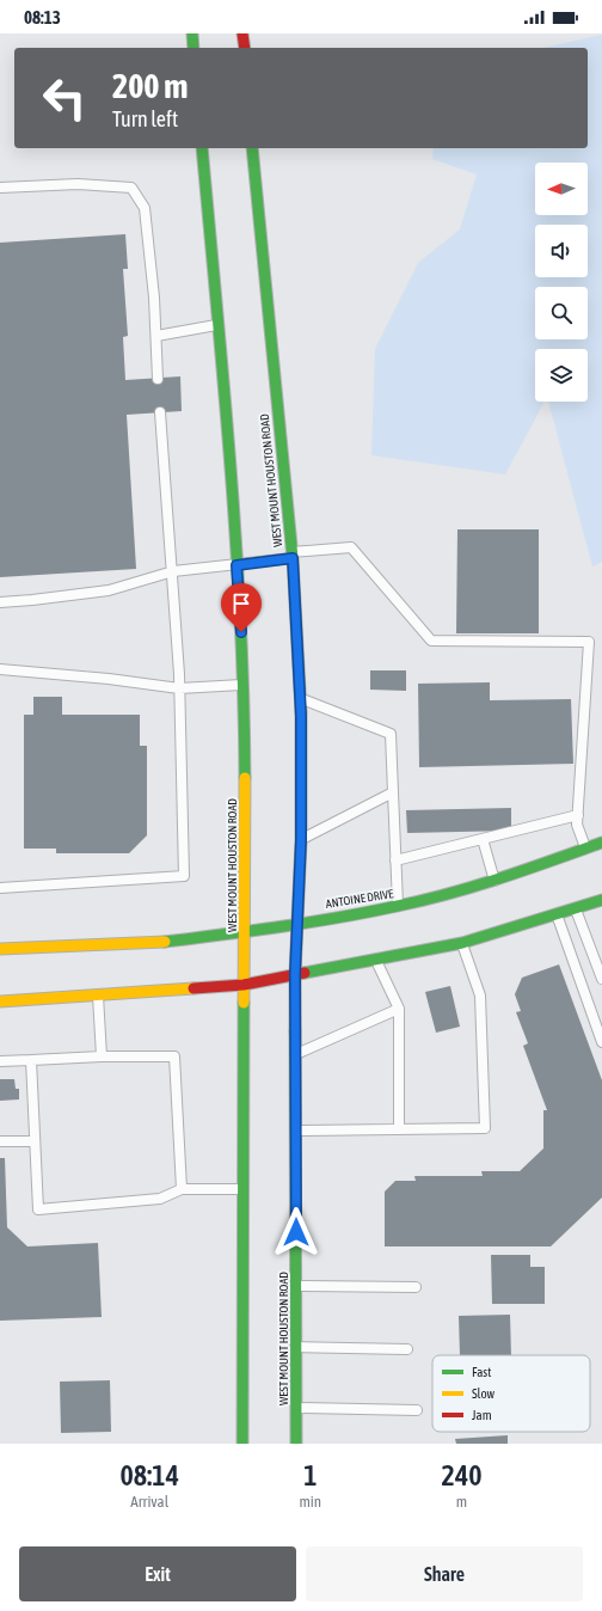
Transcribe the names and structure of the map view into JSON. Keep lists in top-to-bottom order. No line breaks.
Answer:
{"streets":{"main road":["WEST MOUNT HOUSTON ROAD","ANTOINE DRIVE"]},"crossings":[["WEST MOUNT HOUSTON ROAD","ANTOINE DRIVE"]],"legend":["Fast","Slow","Jam"],"north":"left","page":{"status":"08:13","turn":["200 m","Turn left"],"eta":["08:14","Arrival","1","min","240","m"],"buttons":["Exit","Share"]}}
